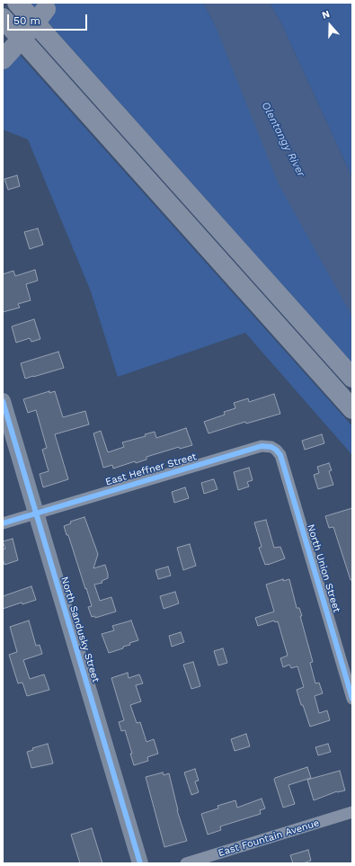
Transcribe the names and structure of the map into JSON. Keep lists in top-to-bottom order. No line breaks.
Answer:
{"streets":{"street":["East Heffner Street","North Union Street","North Sandusky Street","East Fountain Avenue"]},"crossings":[["East Heffner Street","North Union Street"],["East Heffner Street","North Sandusky Street"]],"water":["Olentangy River"],"scale_bar":"50 m","north":"top"}
